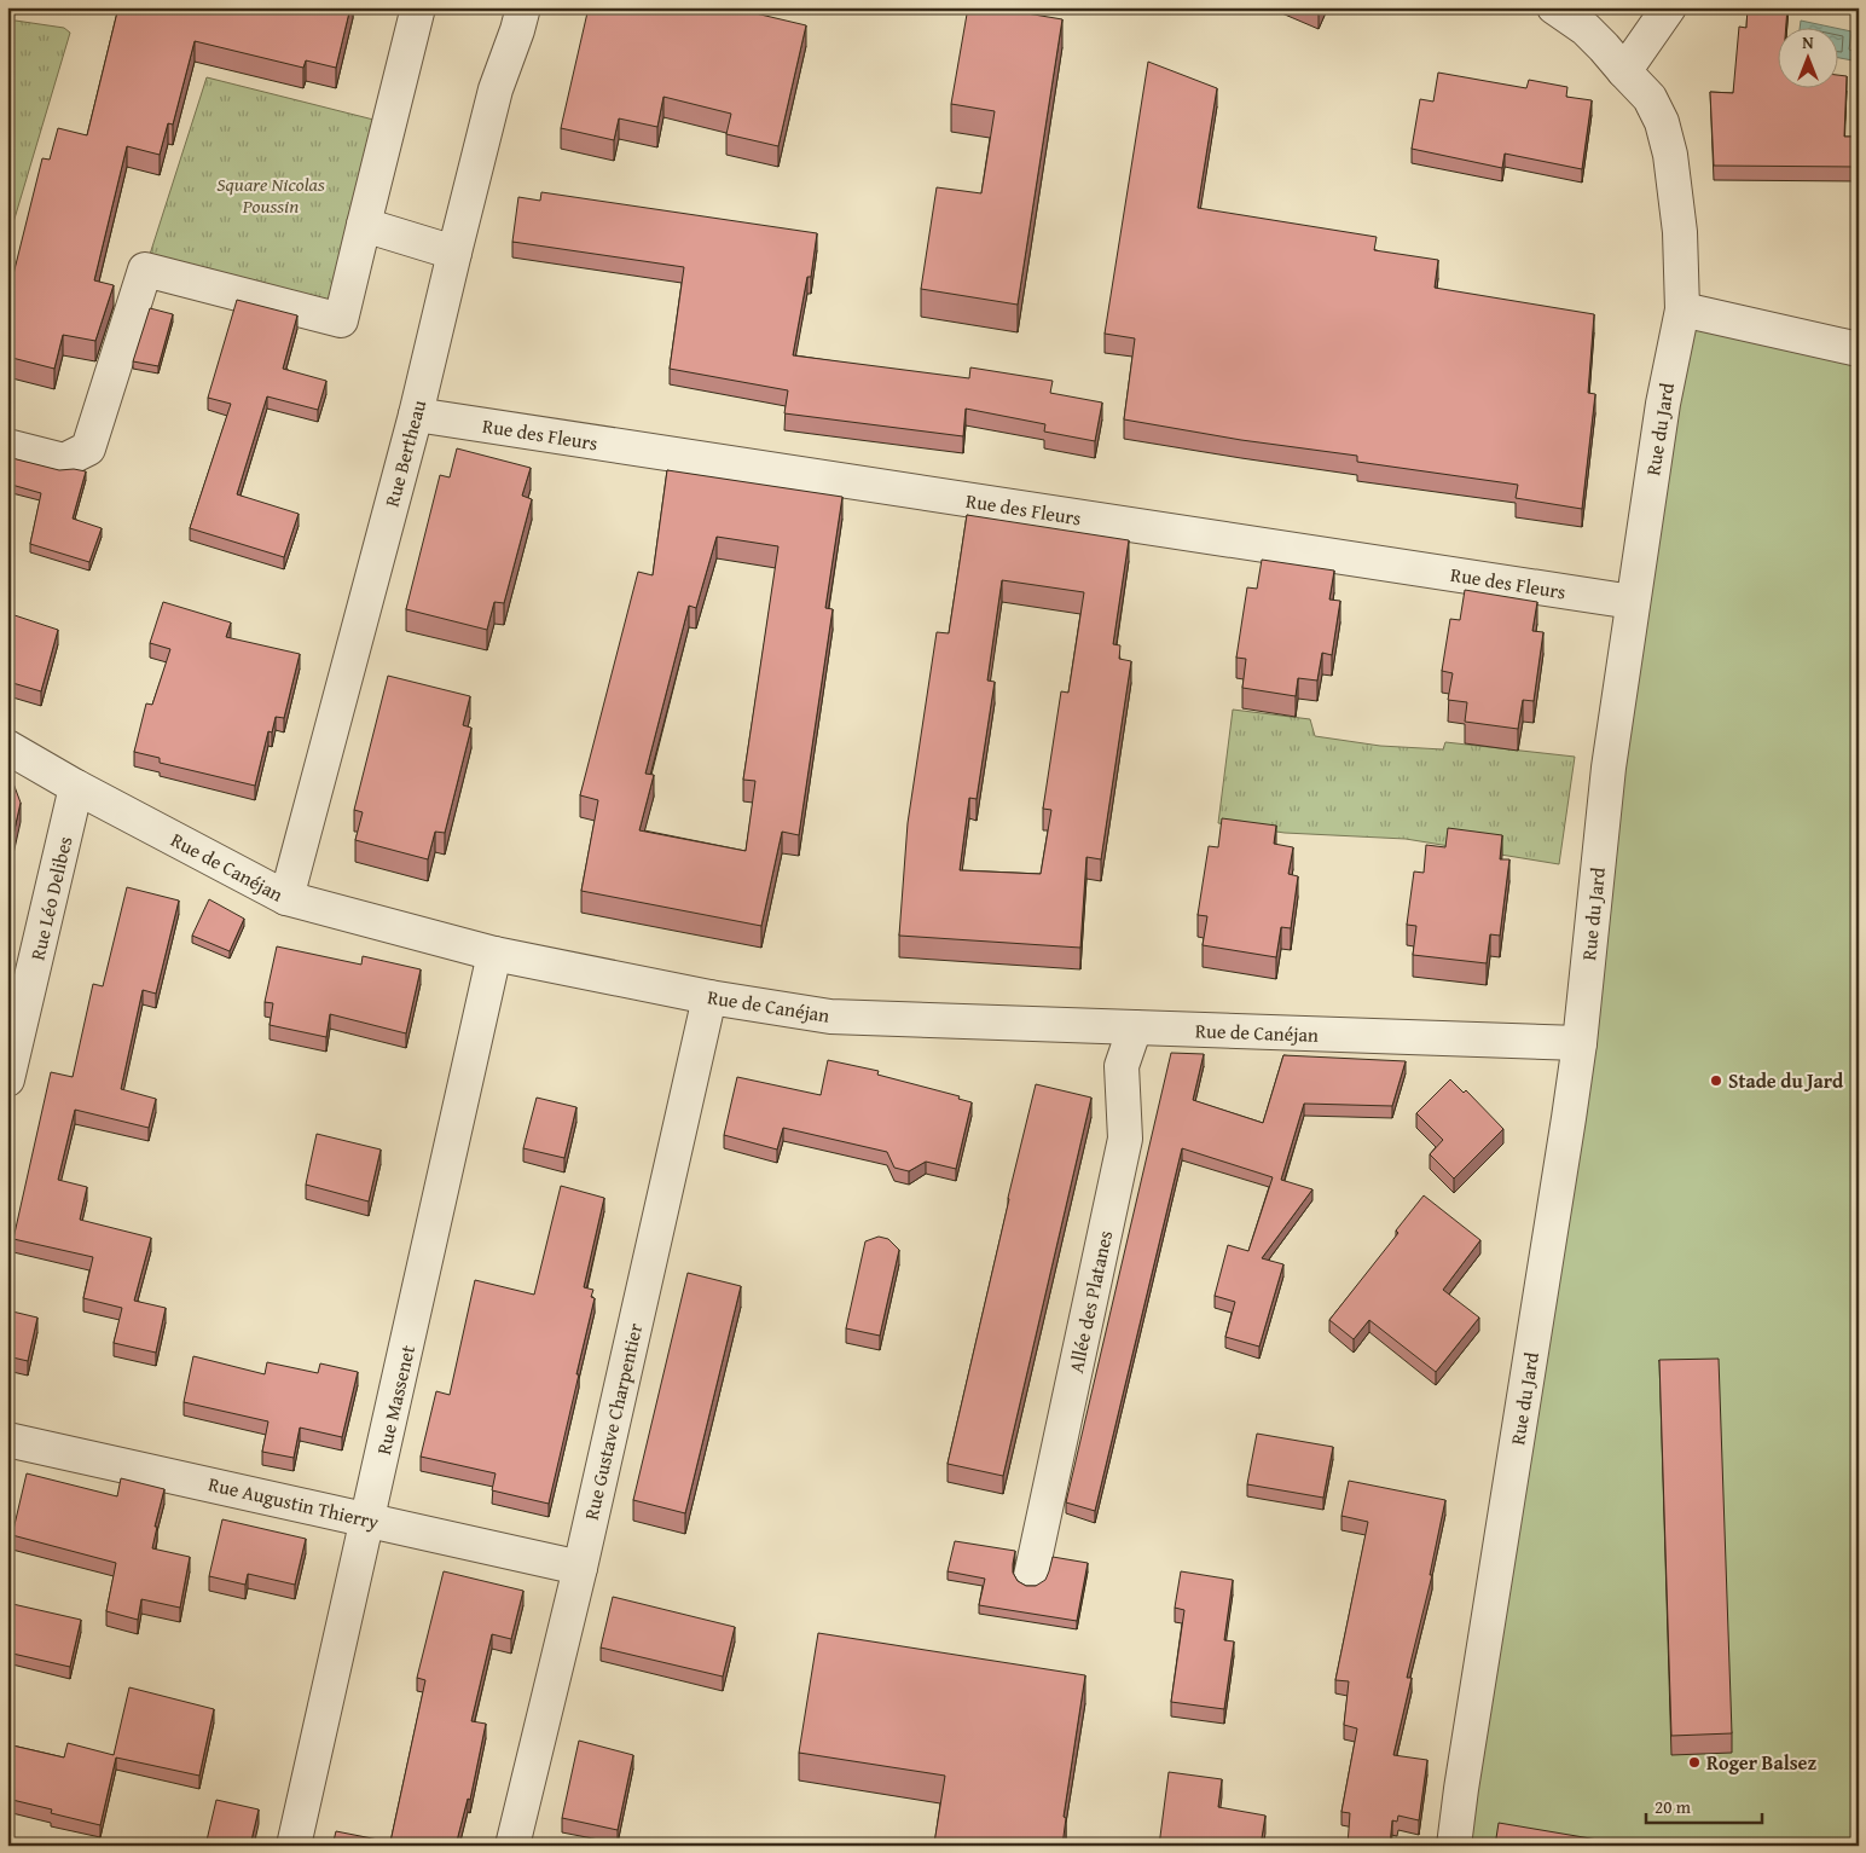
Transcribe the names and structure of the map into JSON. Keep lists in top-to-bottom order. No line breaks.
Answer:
{"streets":{"street":["Rue du Jard","Rue des Fleurs","Rue Bertheau","Rue de Canéjan","Rue Léo Delibes","Allée des Platanes","Rue Massenet","Rue Gustave Charpentier","Rue Augustin Thierry"]},"crossings":[["Rue du Jard","Rue des Fleurs"],["Rue du Jard","Rue de Canéjan"],["Rue des Fleurs","Rue Bertheau"],["Rue Bertheau","Rue de Canéjan"],["Rue de Canéjan","Rue Léo Delibes"],["Rue de Canéjan","Allée des Platanes"],["Rue de Canéjan","Rue Massenet"],["Rue de Canéjan","Rue Gustave Charpentier"],["Rue Massenet","Rue Augustin Thierry"],["Rue Gustave Charpentier","Rue Augustin Thierry"]],"parks":["Square Nicolas Poussin"],"places":["Stade du Jard","Roger Balsez"],"scale_bar":"20 m","north":"top"}
